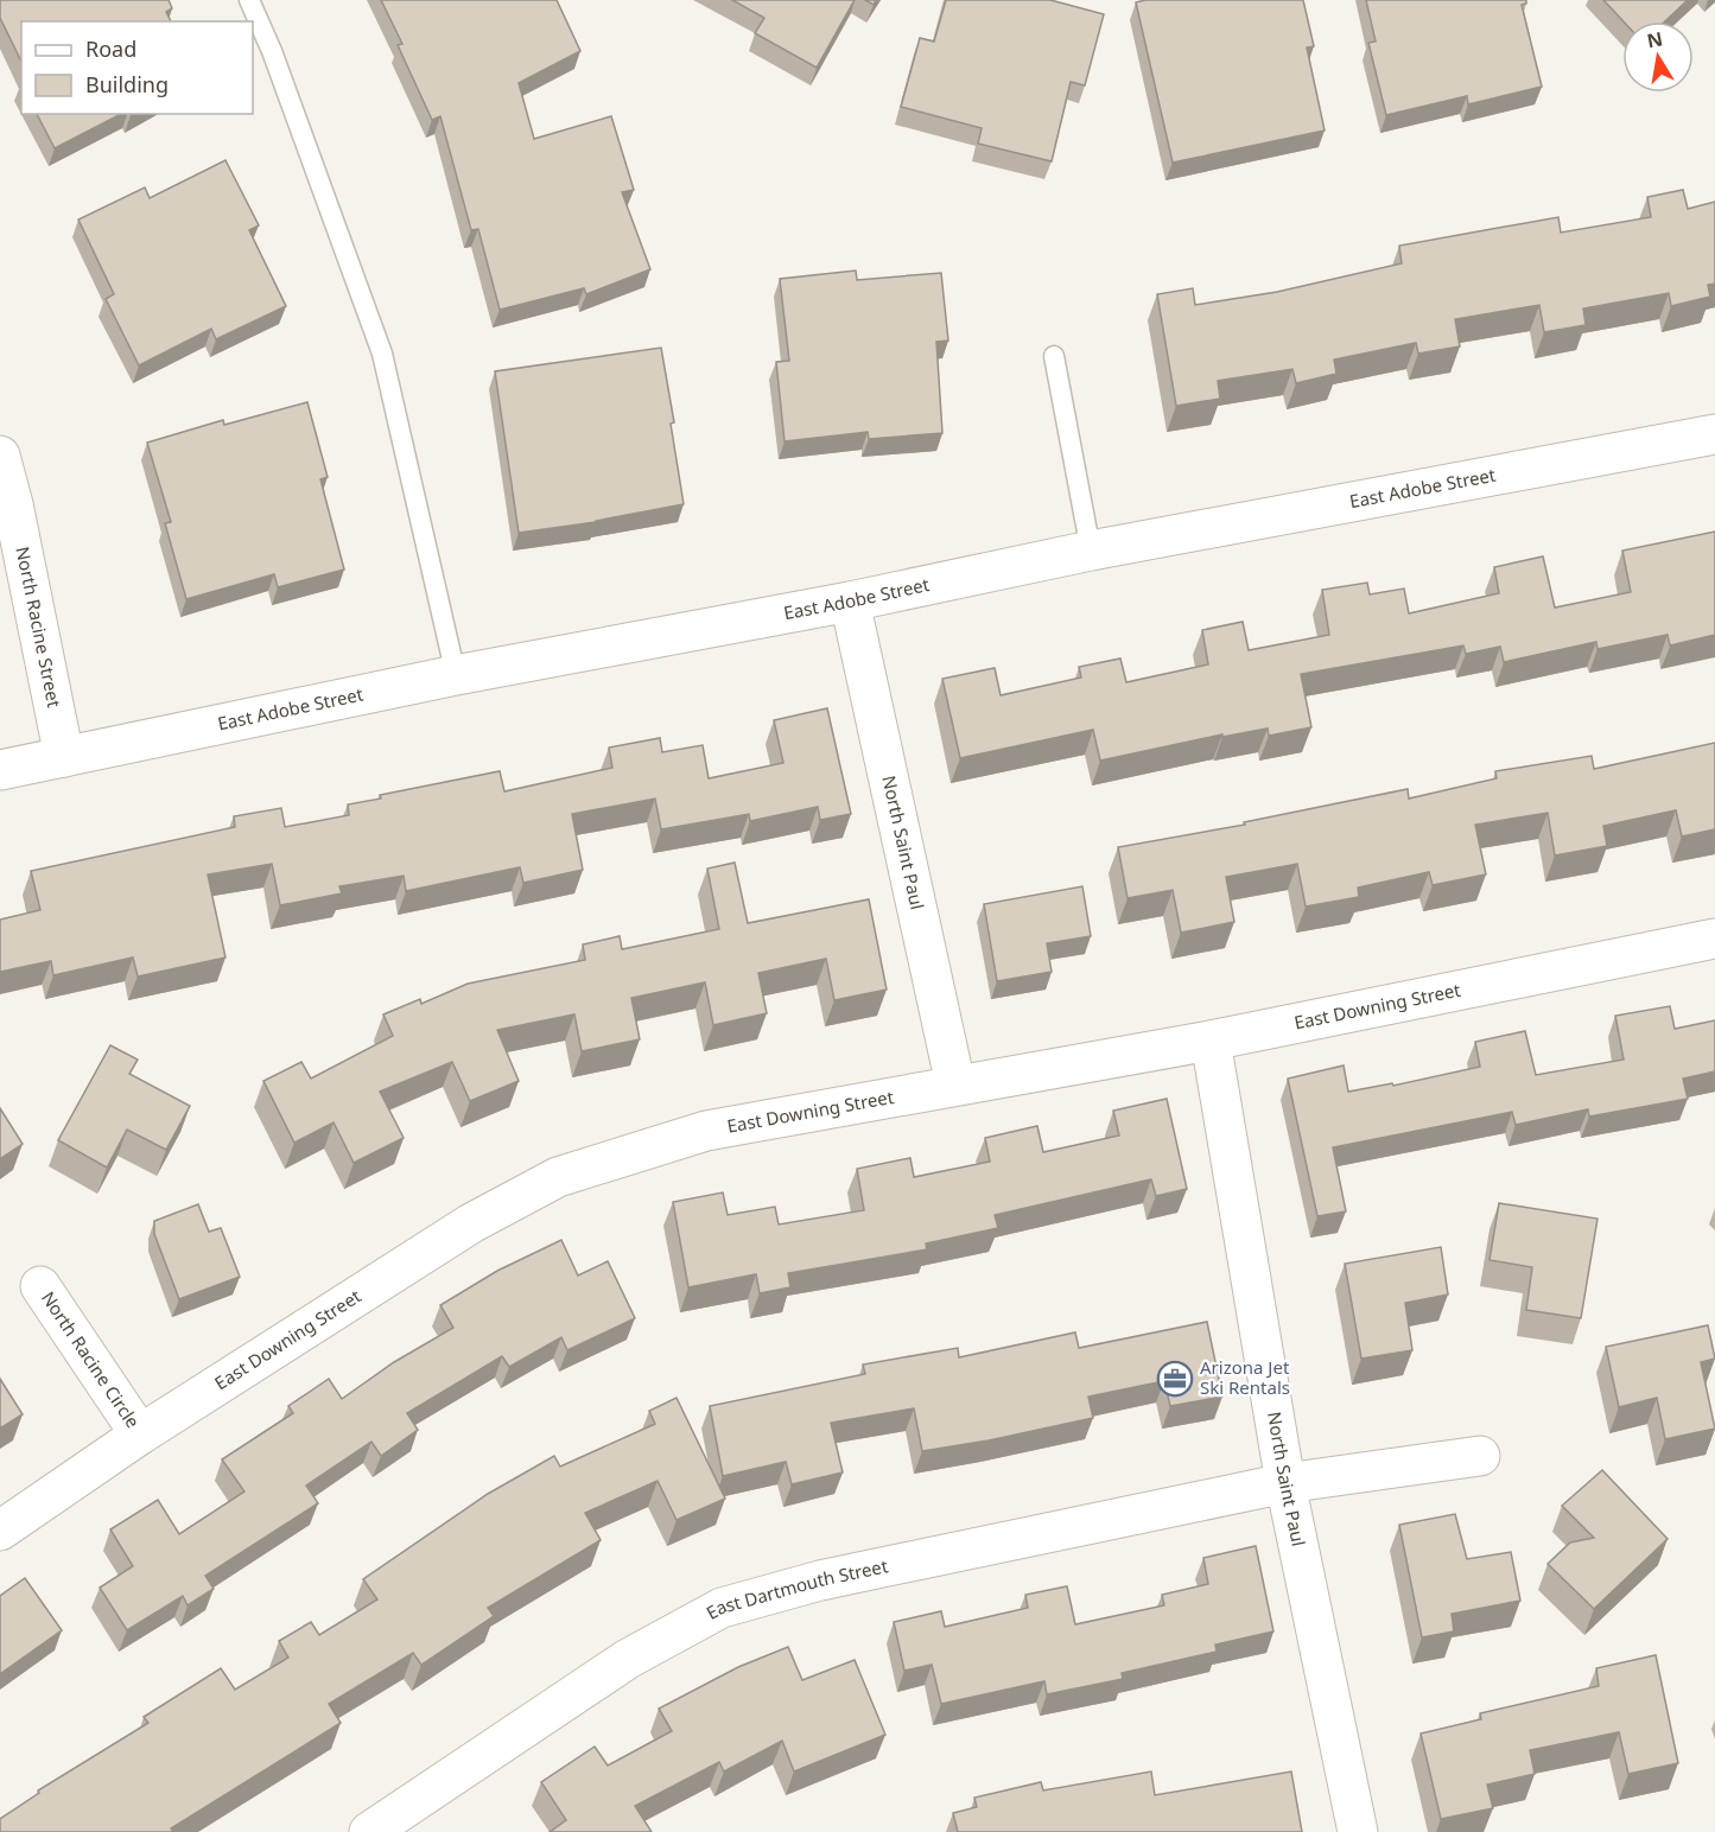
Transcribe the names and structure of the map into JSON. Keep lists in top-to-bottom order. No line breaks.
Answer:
{"streets":{"street":["East Adobe Street","North Racine Street","North Saint Paul","East Downing Street","North Racine Circle","East Dartmouth Street"]},"crossings":[["East Adobe Street","North Racine Street"],["East Adobe Street","North Saint Paul"],["North Saint Paul","East Downing Street"],["North Saint Paul","East Dartmouth Street"],["East Downing Street","North Racine Circle"]],"places":{"office":["Arizona Jet Ski Rentals"]},"legend":["Road","Building"],"north":"top"}
